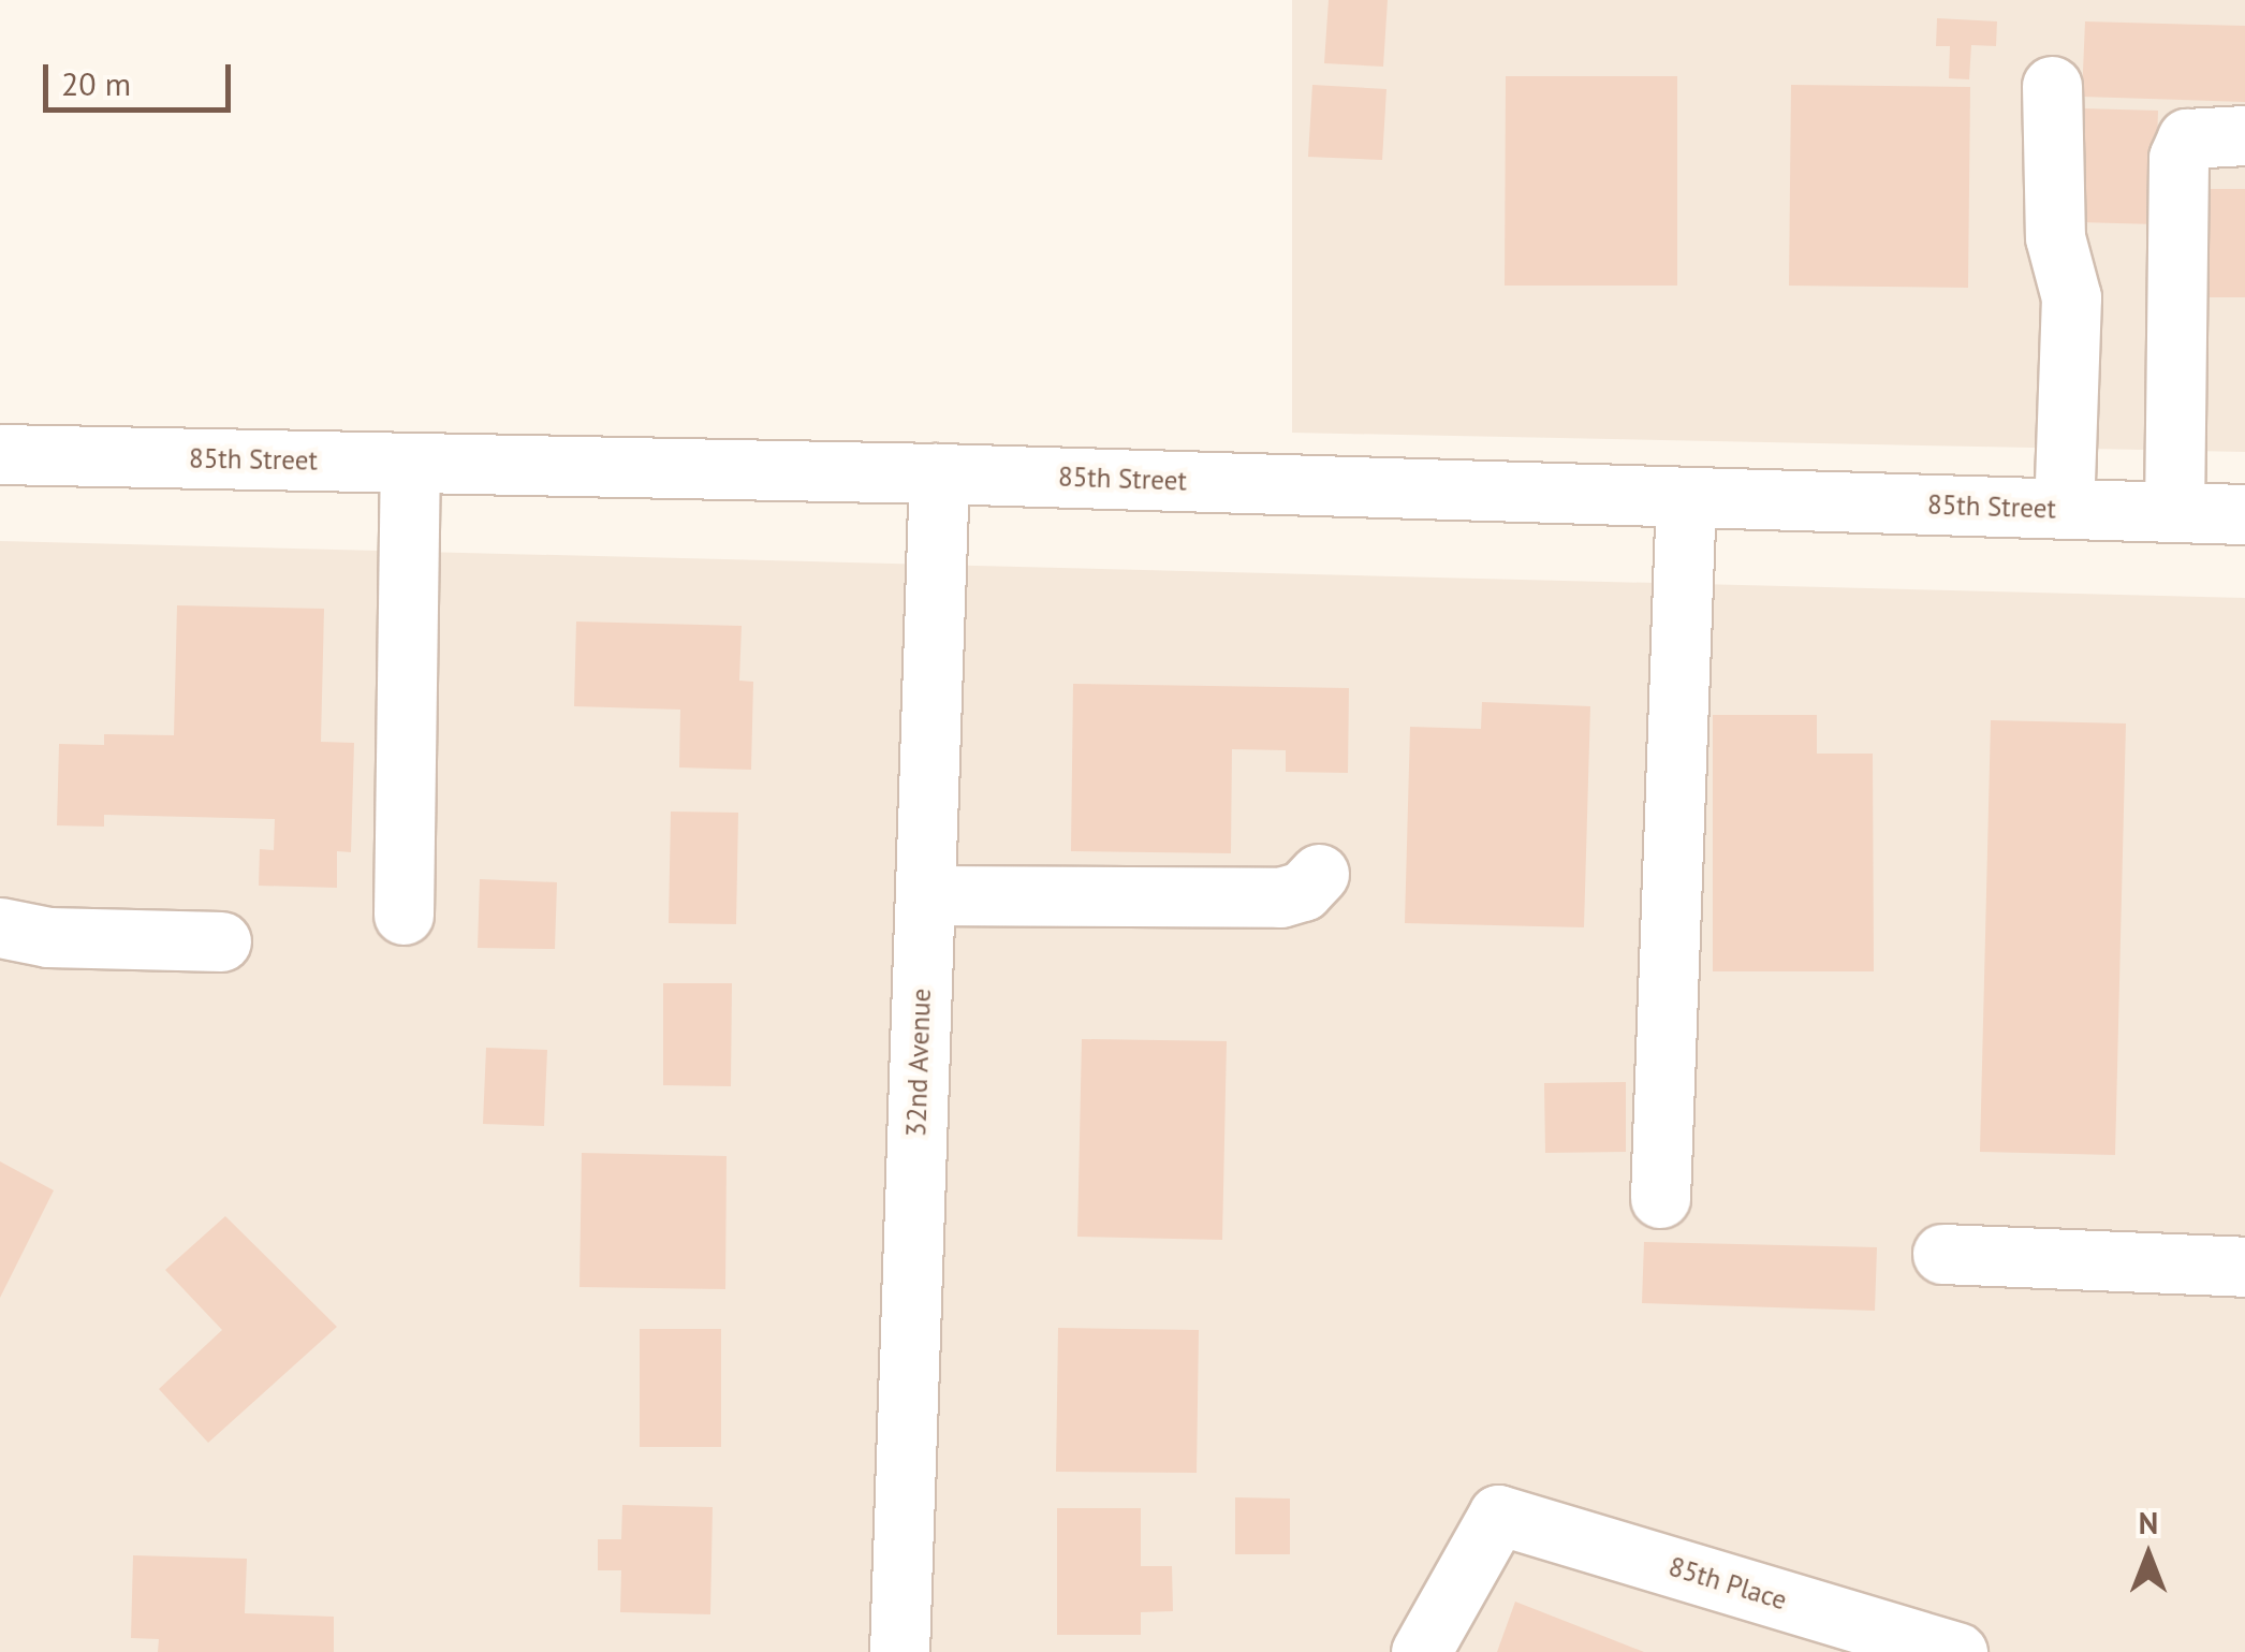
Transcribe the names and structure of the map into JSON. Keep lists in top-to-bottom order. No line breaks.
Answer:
{"streets":{"street":["85th Street","32nd Avenue","85th Place"]},"crossings":[["85th Street","32nd Avenue"]],"scale_bar":"20 m","north":"top"}
